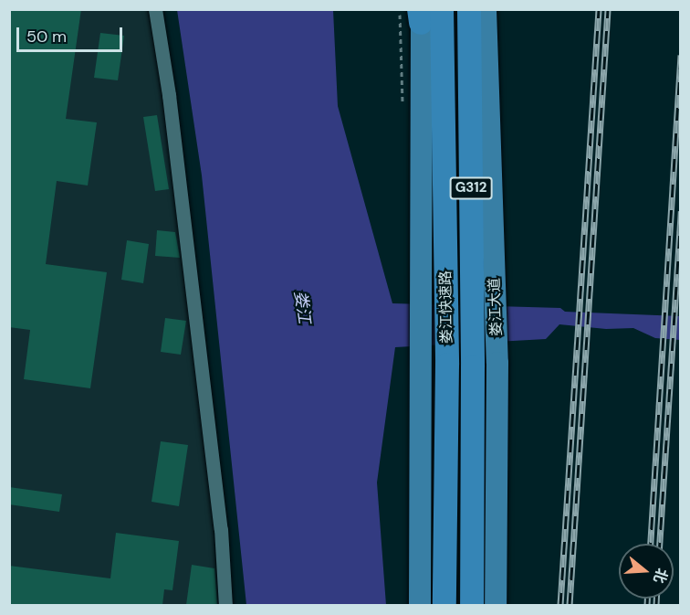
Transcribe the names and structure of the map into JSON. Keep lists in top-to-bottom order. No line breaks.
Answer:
{"streets":{"highway":["G312","娄江快速路"],"main road":["娄江大道"]},"water":["娄江"],"scale_bar":"50 m","north":"right"}
